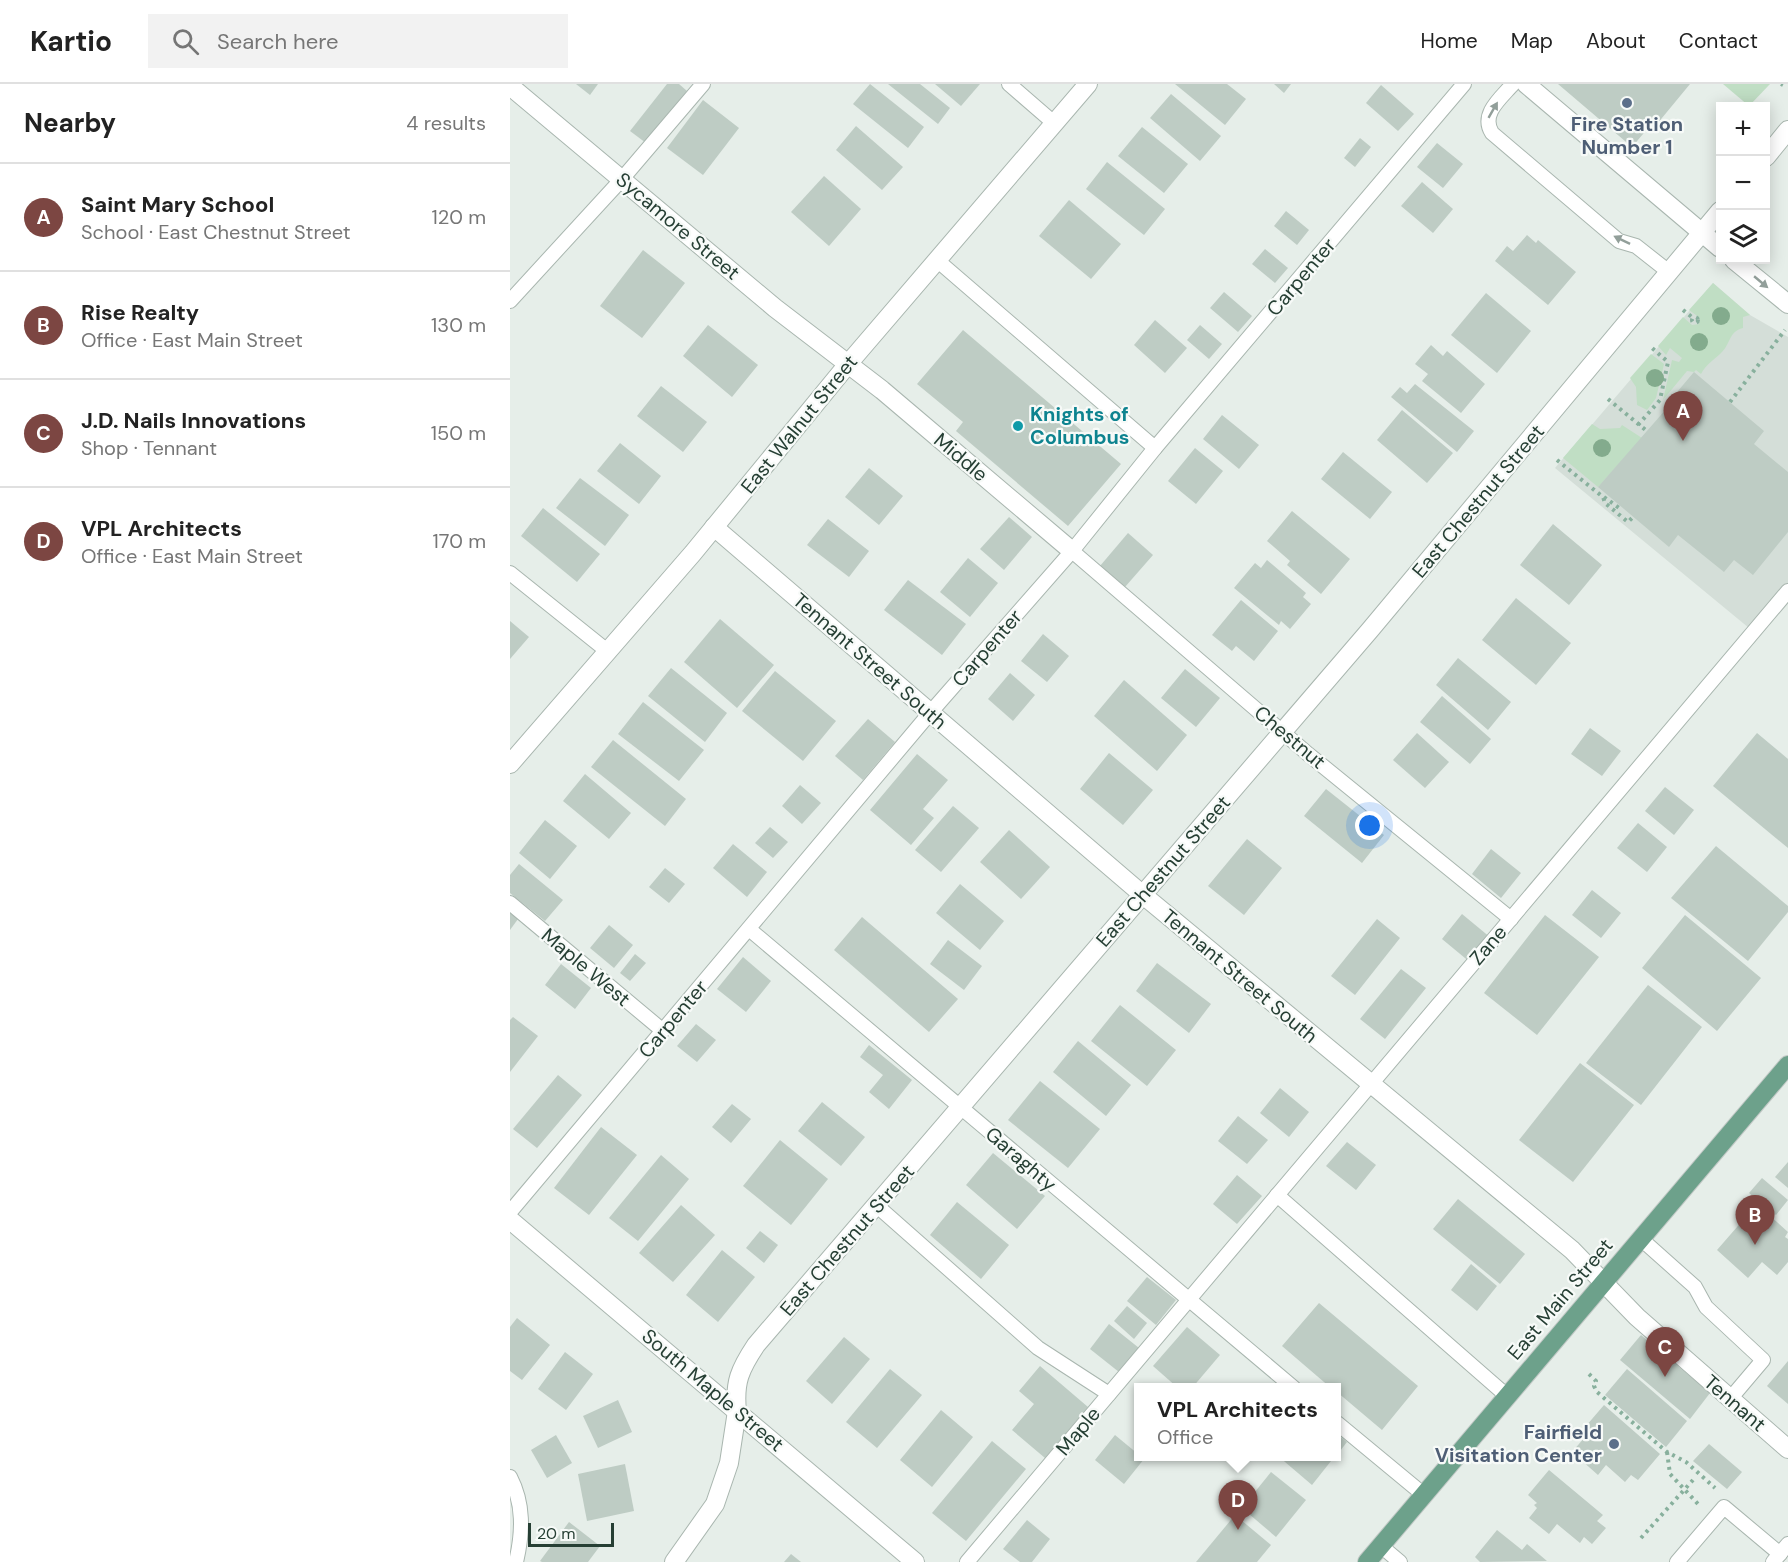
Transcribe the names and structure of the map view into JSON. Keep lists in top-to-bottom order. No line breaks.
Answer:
{"streets":{"main road":["East Main Street"],"street":["Sycamore Street","East Walnut Street","Middle","East Chestnut Street","Tennant Street South","South Maple Street","Tennant"],"lane":["Carpenter","Chestnut","Zane","Maple West","Garaghty","Maple"]},"crossings":[["Sycamore Street","East Walnut Street"],["Sycamore Street","Middle"],["Carpenter","Middle"],["Carpenter","Tennant Street South"],["Carpenter","Chestnut"],["Carpenter","Maple West"],["Carpenter","Garaghty"],["East Walnut Street","Middle"],["East Walnut Street","Tennant Street South"],["Middle","Chestnut"],["East Chestnut Street","Tennant Street South"],["East Chestnut Street","Chestnut"],["East Chestnut Street","Garaghty"],["East Chestnut Street","South Maple Street"],["Tennant Street South","Zane"],["Tennant Street South","East Main Street"],["Tennant Street South","Tennant"],["Chestnut","Zane"],["Zane","Garaghty"],["Zane","Maple"],["Garaghty","Maple"],["East Main Street","Tennant"]],"places":["Fire Station Number 1","Knights of Columbus","Fairfield Visitation Center"],"scale_bar":"20 m","page":{"header":"Kartio","search":"Search here","nav":["Home","Map","About","Contact"],"heading":["Nearby","4 results"],"map_buttons":["+","−"],"list":[{"mark":"A","name":"Saint Mary School","note":"School · East Chestnut Street","value":"120 m"},{"mark":"B","name":"Rise Realty","note":"Office · East Main Street","value":"130 m"},{"mark":"C","name":"J.D. Nails Innovations","note":"Shop · Tennant","value":"150 m"},{"mark":"D","name":"VPL Architects","note":"Office · East Main Street","value":"170 m"}],"pins":["A","B","C","D"],"popup":["VPL Architects","Office"],"scale":"20 m"}}
